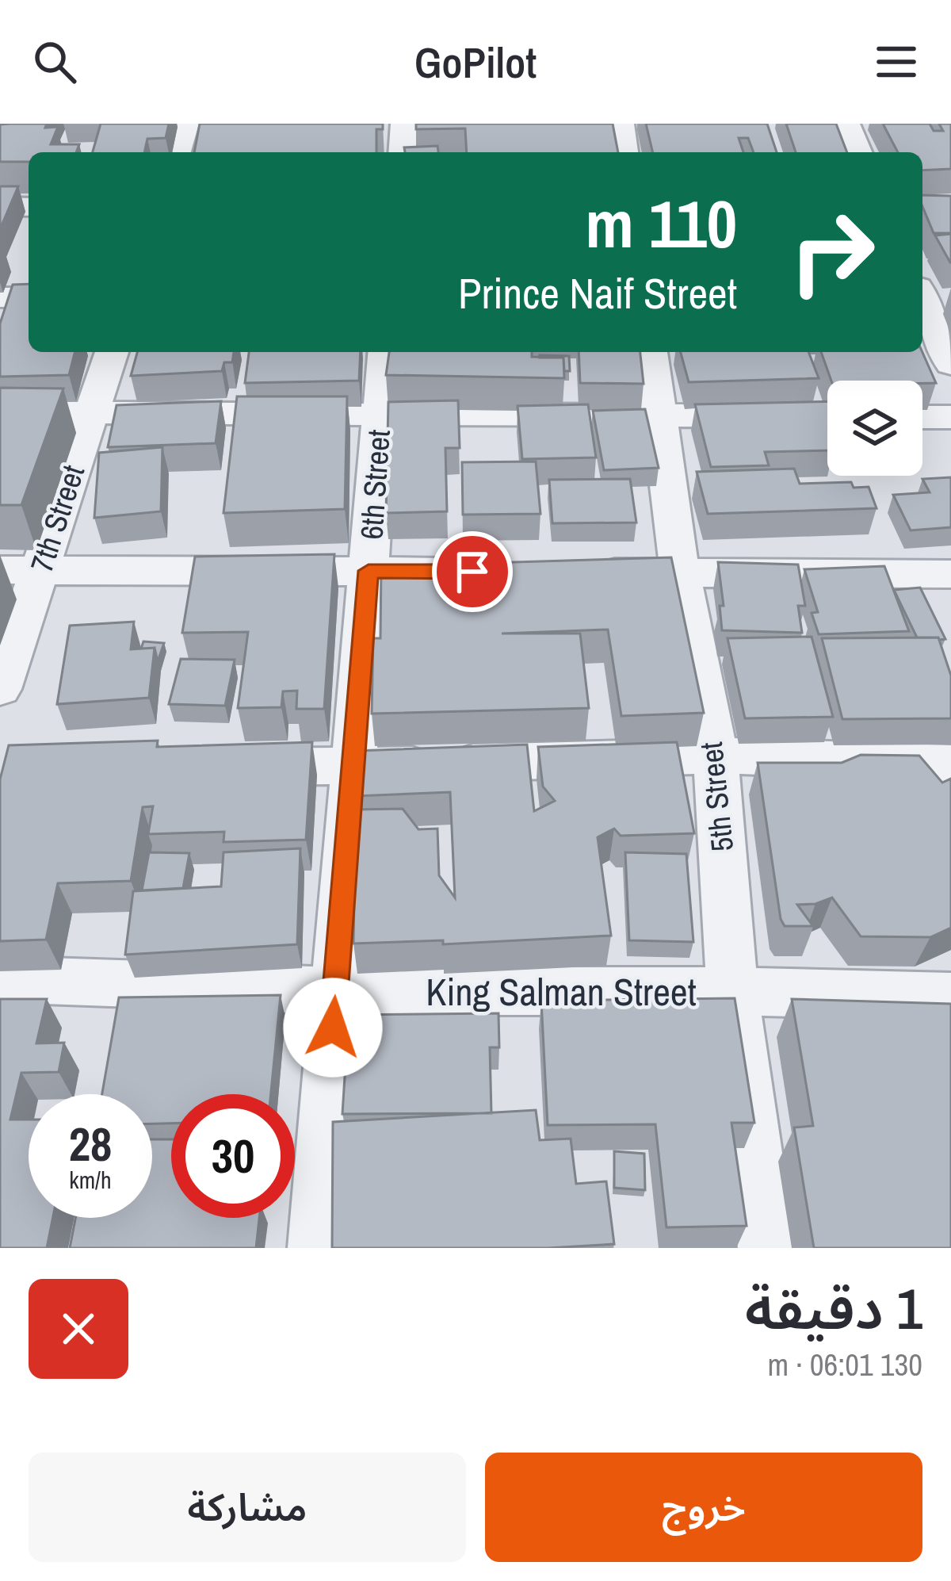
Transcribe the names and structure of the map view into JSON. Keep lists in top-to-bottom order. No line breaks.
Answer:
{"streets":{"street":["6th Street","7th Street","5th Street","King Salman Street"]},"crossings":[["6th Street","King Salman Street"],["5th Street","King Salman Street"]],"page":{"header":"GoPilot","turn":["110 m","Prince Naif Street"],"speed":"28 km/h","limit":"30","heading":["1 دقيقة","130 m · 06:01"],"buttons":["خروج","مشاركة"]}}
